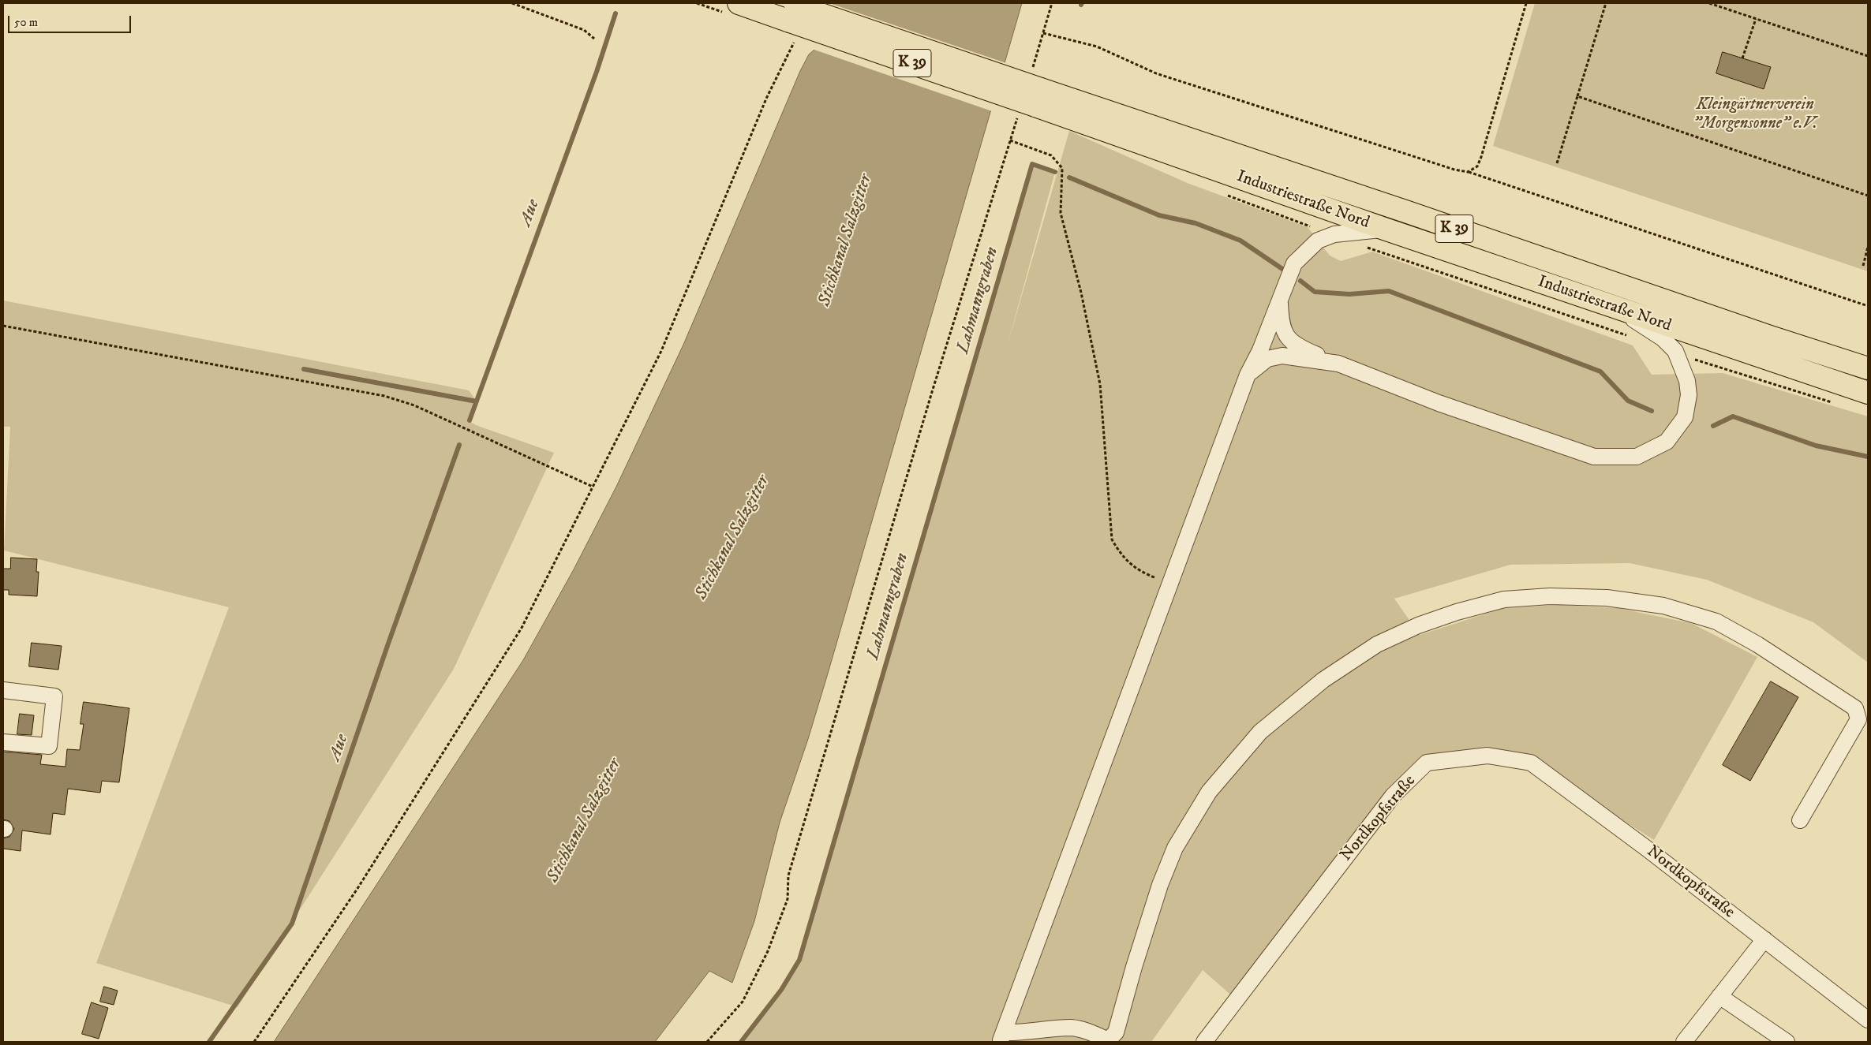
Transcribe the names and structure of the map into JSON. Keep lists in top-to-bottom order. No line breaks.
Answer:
{"streets":{"highway":["K 39","Industriestraße Nord"],"lane":["Nordkopfstraße"]},"water":["Aue","Stichkanal Salzgitter","Lahmanngraben"],"parks":["Kleingärtnerverein \"Morgensonne\" e.V."],"scale_bar":"50 m"}
